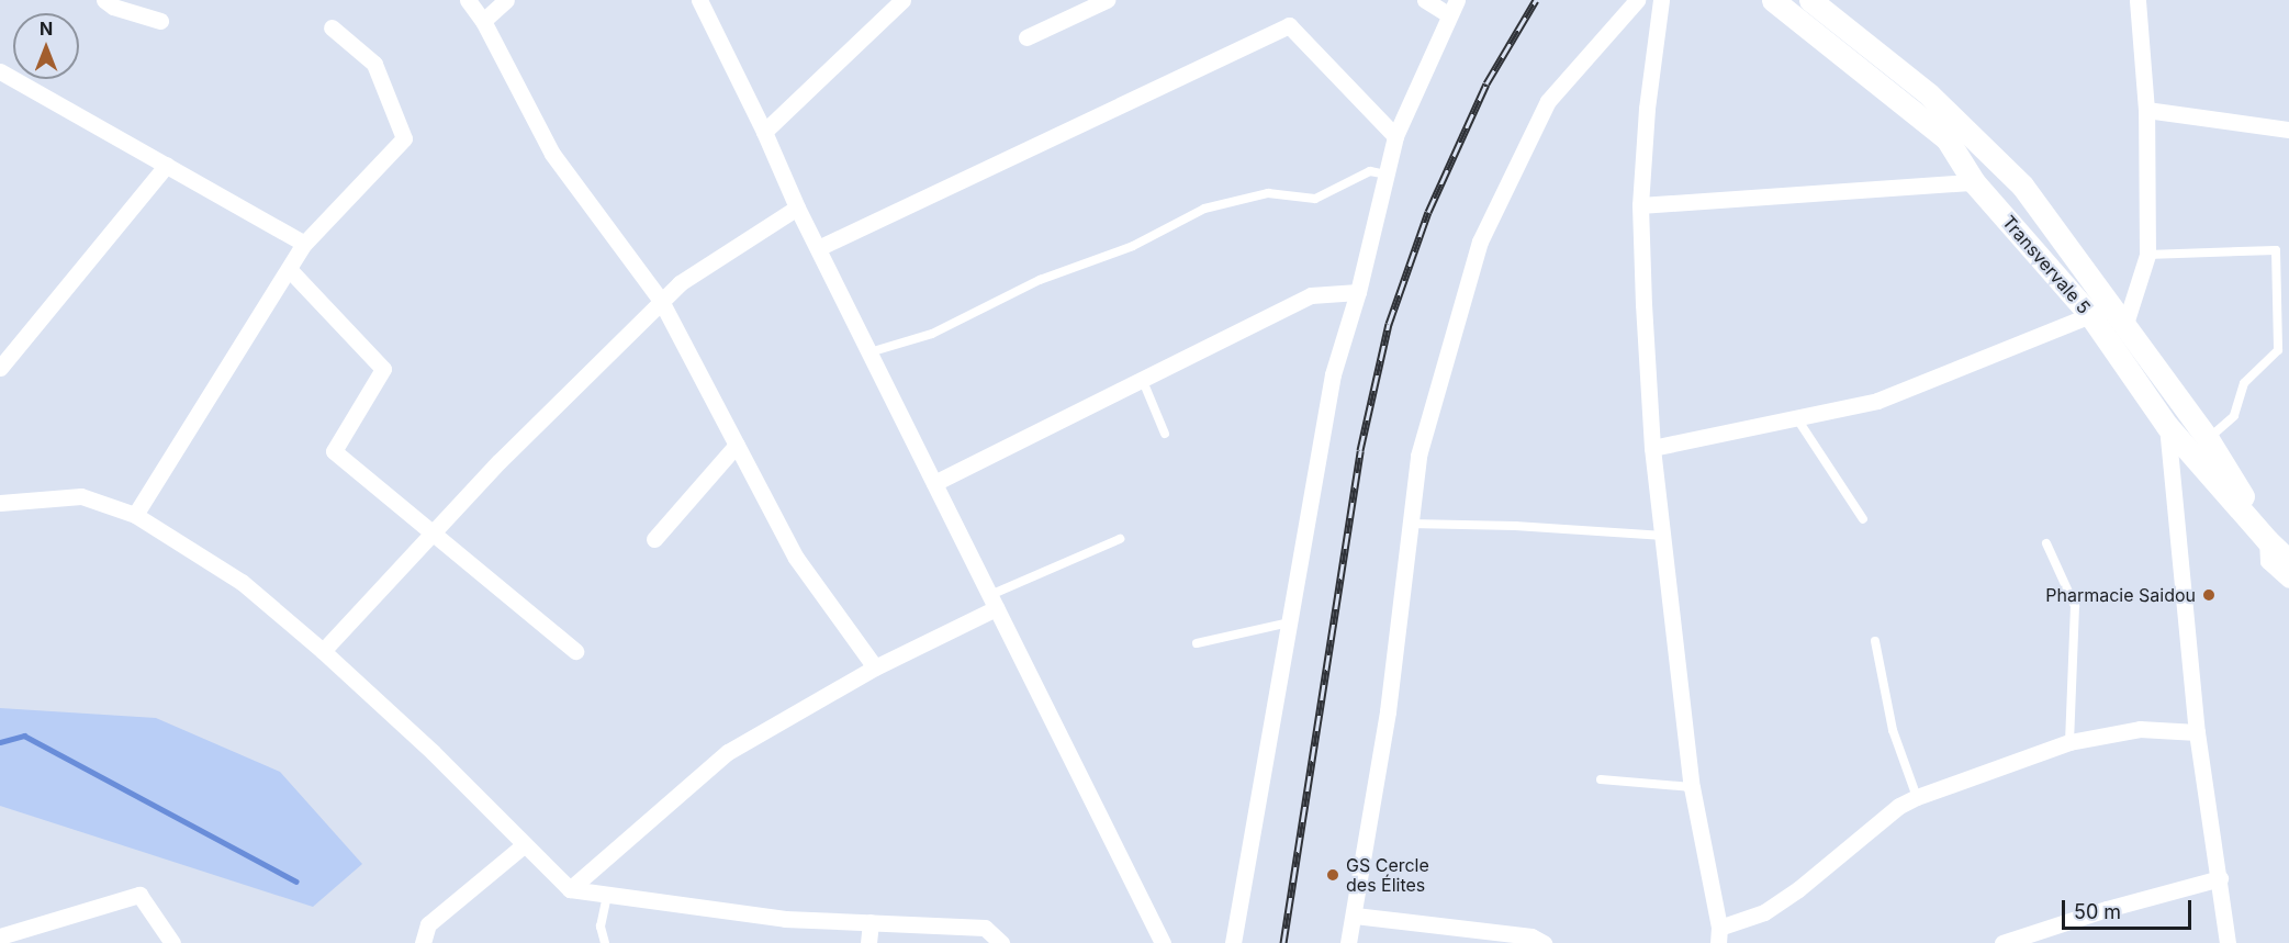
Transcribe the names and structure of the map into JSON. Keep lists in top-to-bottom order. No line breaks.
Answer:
{"streets":{"main road":["Transvervale 5"]},"places":["Pharmacie Saidou","GS Cercle des Élites"],"scale_bar":"50 m","north":"top"}
